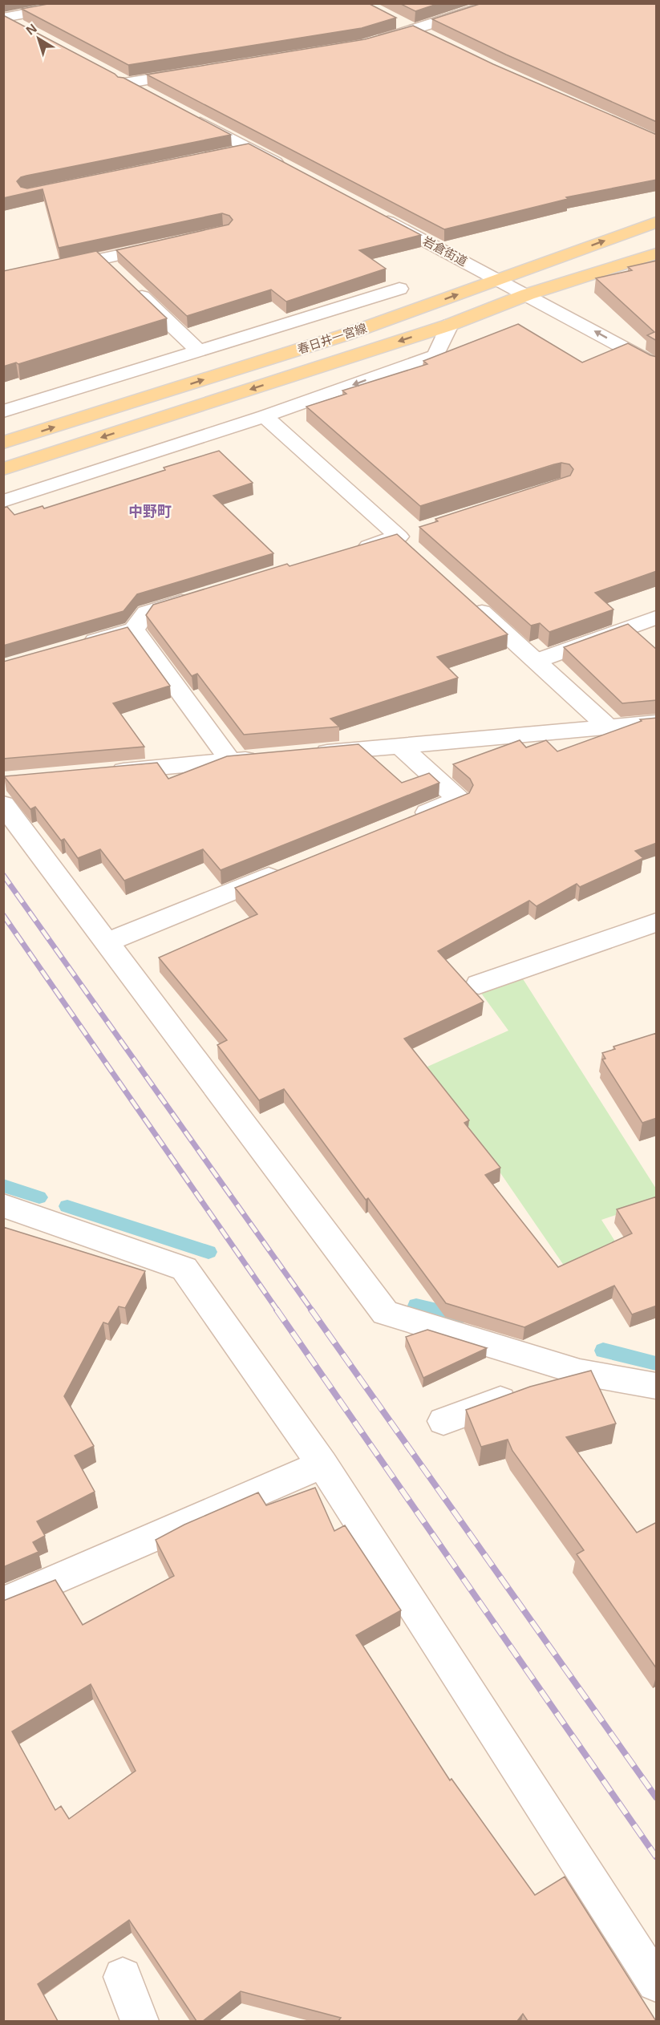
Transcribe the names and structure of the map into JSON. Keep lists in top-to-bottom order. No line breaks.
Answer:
{"streets":{"main road":["春日井一宮線"],"street":["岩倉街道"]},"crossings":[["岩倉街道","春日井一宮線"]],"one_way":["岩倉街道"],"districts":["中野町"],"north":"top left"}
